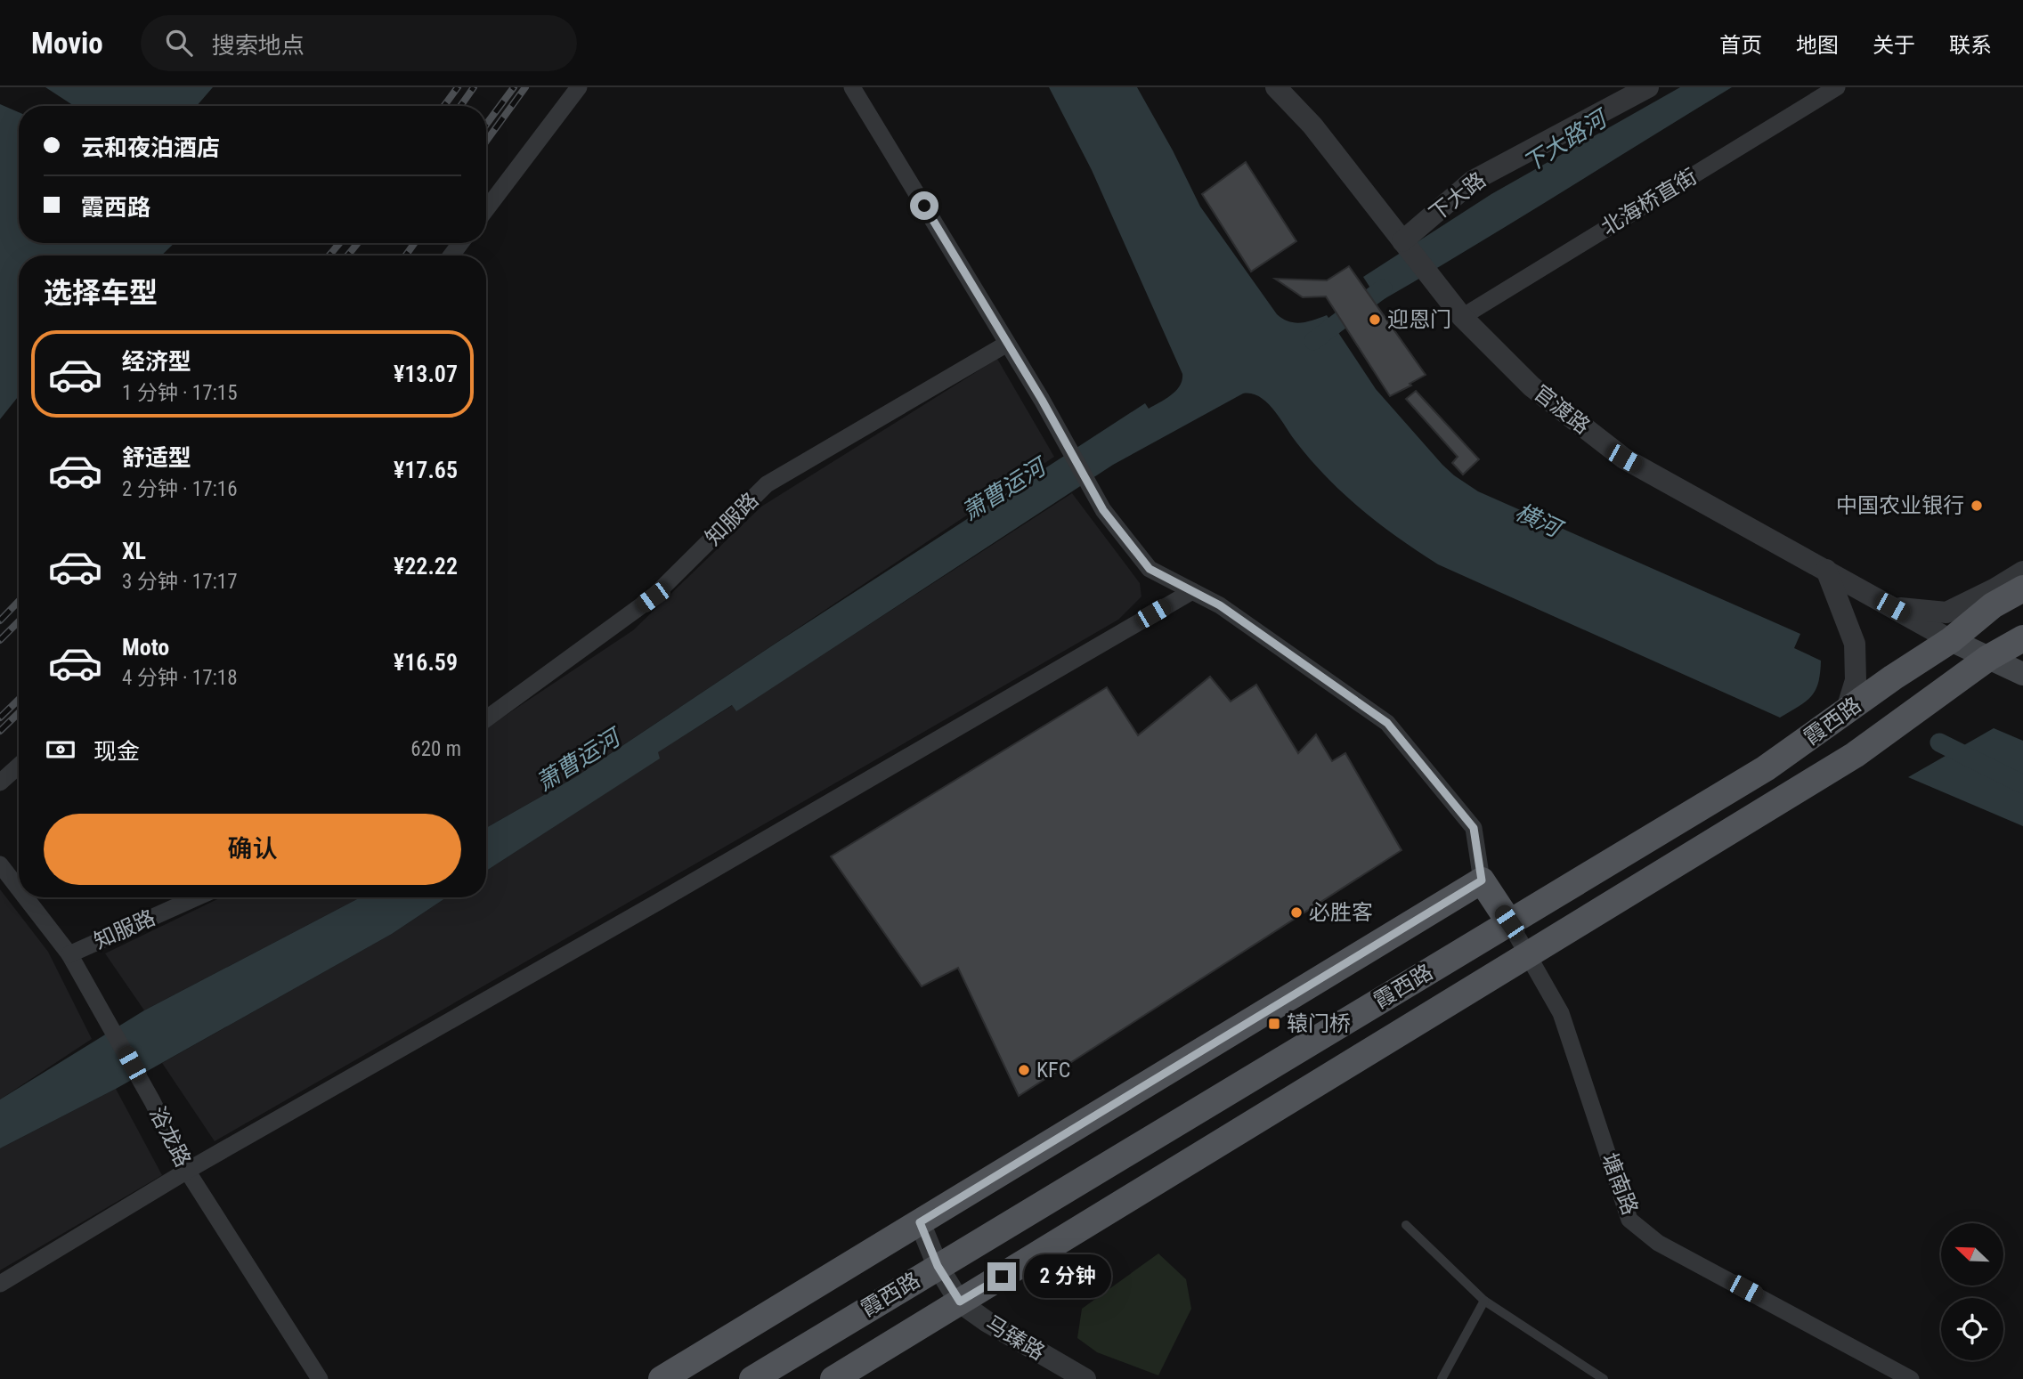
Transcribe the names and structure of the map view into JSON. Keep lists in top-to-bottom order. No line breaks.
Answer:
{"streets":{"main road":["霞西路"],"street":["下大路","北海桥直街","官渡路","知服路","浴龙路","塘南路","马臻路"]},"crossings":[["下大路","官渡路"],["北海桥直街","官渡路"],["官渡路","霞西路"],["知服路","浴龙路"],["霞西路","塘南路"],["霞西路","马臻路"]],"water":["下大路河","萧曹运河","横河"],"places":{"other":["迎恩门","中国农业银行","必胜客","KFC"],"transit":["辕门桥"]},"north":"top left","page":{"header":"Movio","search":"搜索地点","nav":["首页","地图","关于","联系"],"banner":["云和夜泊酒店","霞西路"],"heading":"选择车型","list":[{"name":"经济型","note":"1 分钟 · 17:15","value":"¥13.07"},{"name":"舒适型","note":"2 分钟 · 17:16","value":"¥17.65"},{"name":"XL","note":"3 分钟 · 17:17","value":"¥22.22"},{"name":"Moto","note":"4 分钟 · 17:18","value":"¥16.59"}],"pay":["现金","620 m"],"buttons":"确认","bubble":"2 分钟"}}
